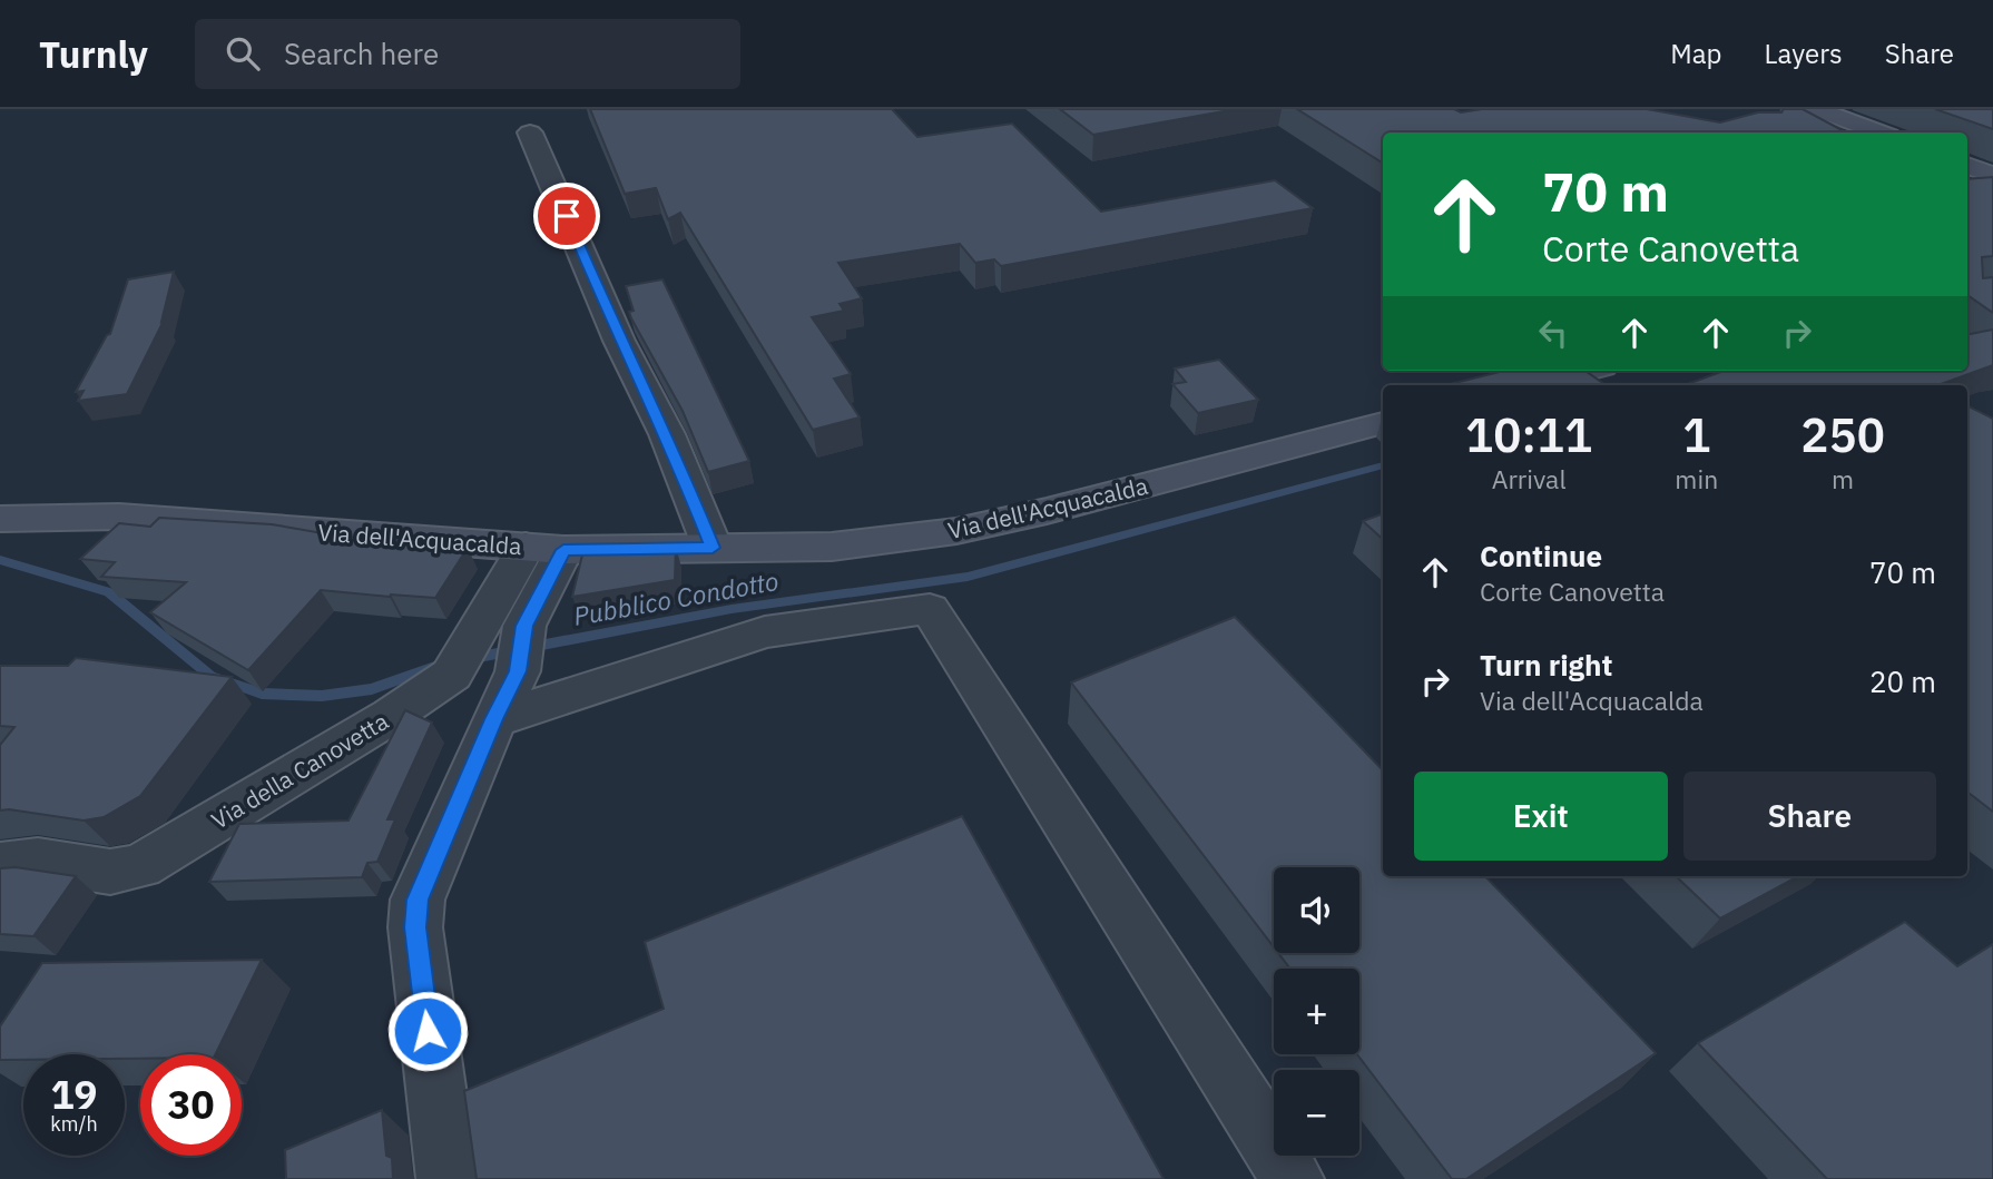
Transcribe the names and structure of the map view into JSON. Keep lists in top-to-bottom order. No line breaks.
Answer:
{"streets":{"street":["Via dell'Acquacalda","Via della Canovetta"]},"crossings":[["Via dell'Acquacalda","Via della Canovetta"]],"water":["Pubblico Condotto"],"page":{"header":"Turnly","search":"Search here","nav":["Map","Layers","Share"],"turn":["70 m","Corte Canovetta"],"eta":["10:11","Arrival","1","min","250","m"],"list":[{"name":"Continue","note":"Corte Canovetta","value":"70 m"},{"name":"Turn right","note":"Via dell'Acquacalda","value":"20 m"}],"buttons":["Exit","Share"],"map_buttons":["+","−"],"speed":"19 km/h","limit":"30"}}
